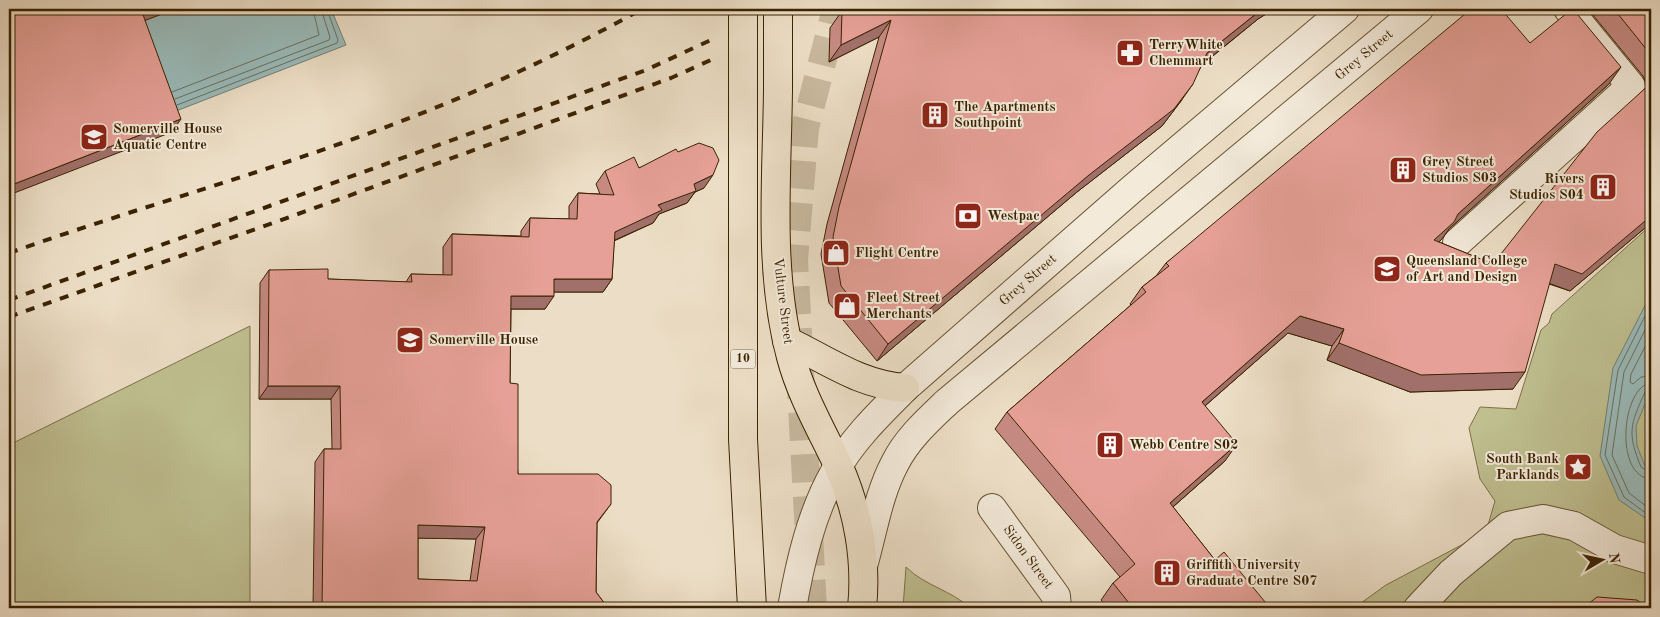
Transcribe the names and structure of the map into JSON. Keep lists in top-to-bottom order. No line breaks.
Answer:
{"streets":{"main road":["Vulture Street","10"],"street":["Grey Street","Sidon Street"]},"crossings":[["Grey Street","Vulture Street"]],"places":{"pharmacy":["TerryWhite Chemmart"],"building":["The Apartments Southpoint","Grey Street Studios S03","Rivers Studios S04","Webb Centre S02","Griffith University Graduate Centre S07"],"school or university":["Somerville House Aquatic Centre","Queensland College of Art and Design","Somerville House"],"bank":["Westpac"],"shop":["Flight Centre","Fleet Street Merchants"],"place":["South Bank Parklands"]},"north":"right"}
